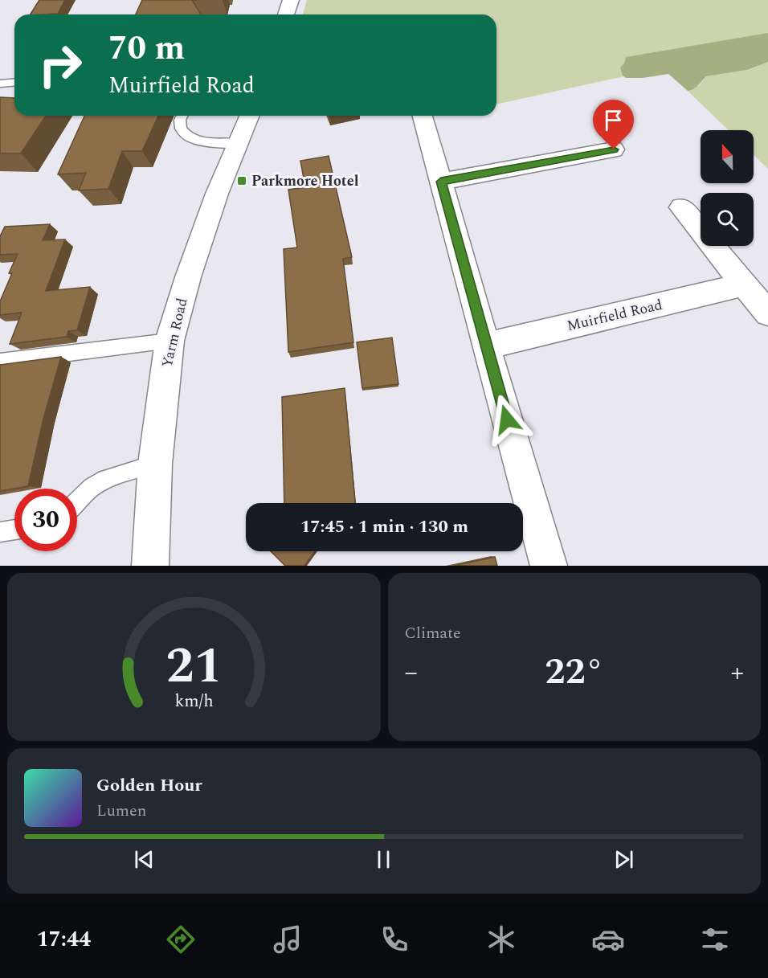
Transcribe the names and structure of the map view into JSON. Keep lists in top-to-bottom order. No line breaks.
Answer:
{"streets":{"street":["Muirfield Road","Yarm Road"]},"places":{"transit":["Parkmore Hotel"]},"north":"top","page":{"turn":["70 m","Muirfield Road"],"limit":"30","trip":"17:45 · 1 min · 130 m","tile":"Climate","heat":["−","22°","+"],"song":["Golden Hour","Lumen"],"tabs":"17:44","gauge":["21","km/h"]}}
